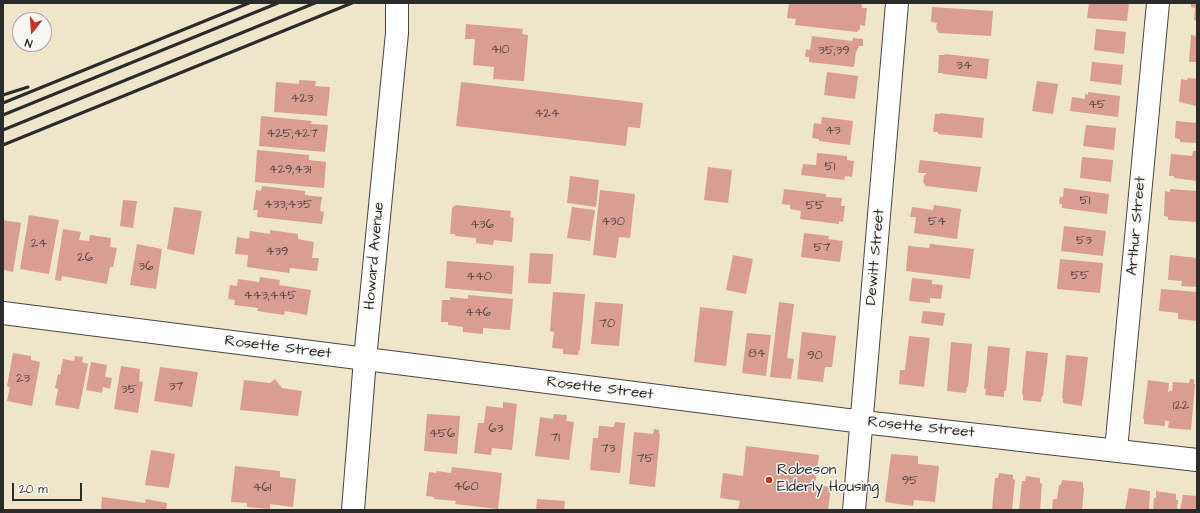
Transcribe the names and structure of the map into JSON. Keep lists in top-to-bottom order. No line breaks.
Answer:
{"streets":{"street":["Arthur Street","Howard Avenue","Dewitt Street","Rosette Street"]},"crossings":[["Arthur Street","Rosette Street"],["Howard Avenue","Rosette Street"],["Dewitt Street","Rosette Street"]],"places":["Robeson Elderly Housing"],"house_numbers":["410","35;39","34","423","45","424","43","425;427","51","429;431","51","433;435","55","430","54","436","53","24","57","439","26","36","55","440","443;445","446","70","84","90","23","37","35","122","63","456","71","73","75","95","460","461"],"scale_bar":"20 m","north":"bottom"}
